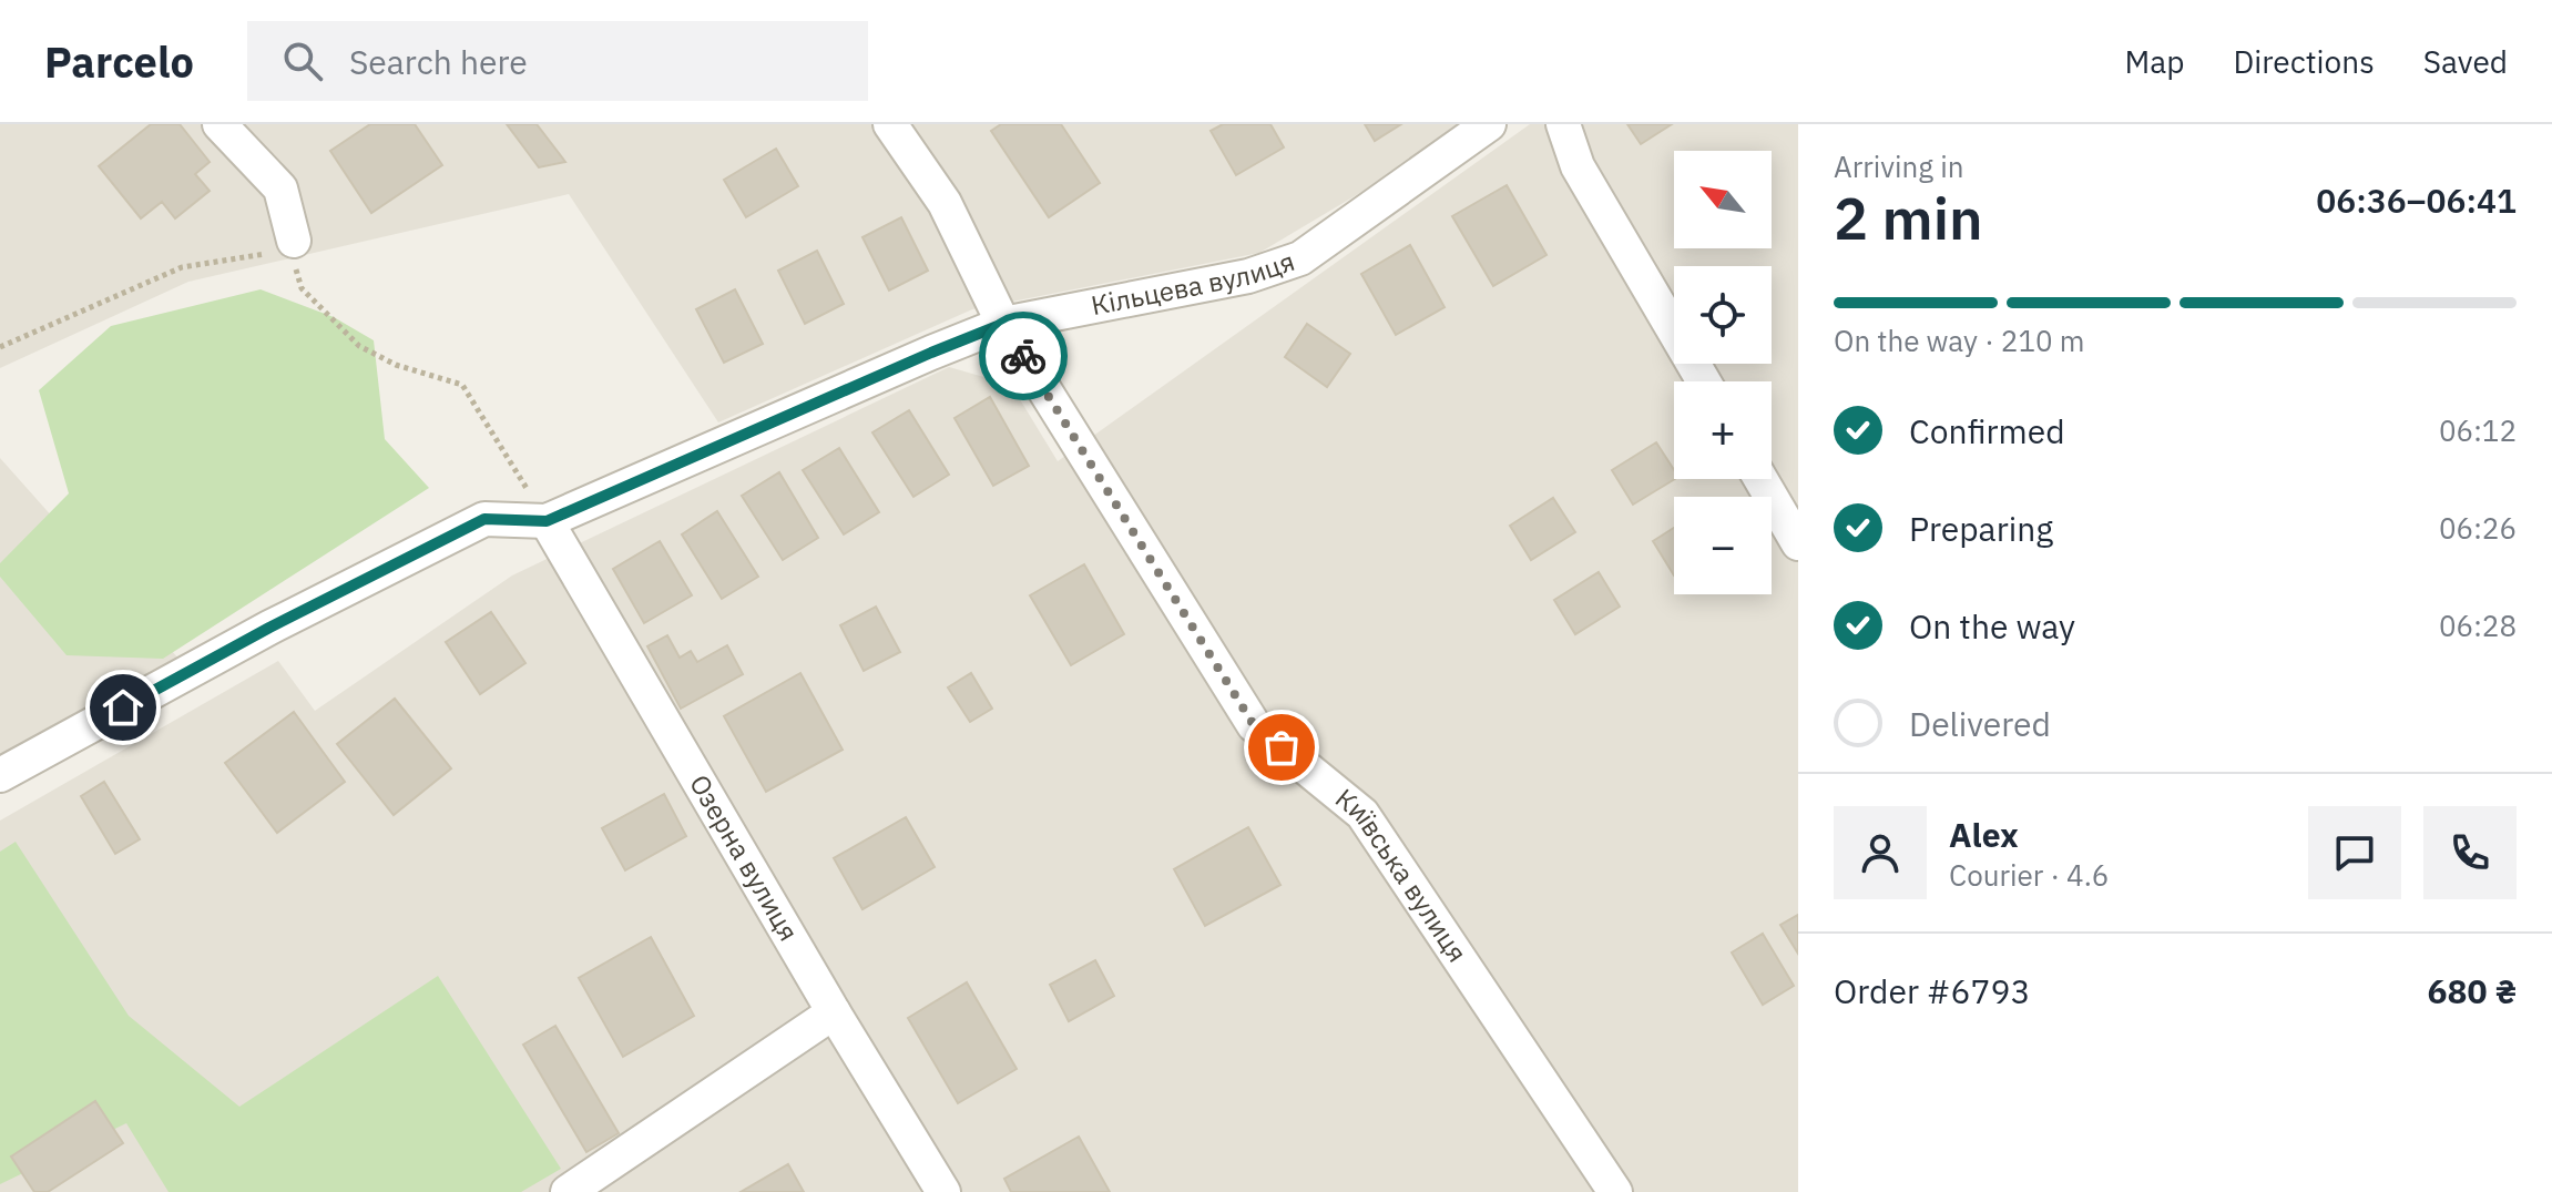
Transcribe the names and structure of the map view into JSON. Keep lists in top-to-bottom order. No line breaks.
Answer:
{"streets":{"street":["Кільцева вулиця","Озерна вулиця","Київська вулиця"]},"crossings":[["Кільцева вулиця","Озерна вулиця"],["Кільцева вулиця","Київська вулиця"]],"north":"top left","page":{"header":"Parcelo","search":"Search here","nav":["Map","Directions","Saved"],"heading":["2 min","Arriving in","06:36–06:41"],"panel":["Alex","Courier · 4.6","Order #6793","680 ₴"],"map_buttons":["+","−"],"bar":"On the way · 210 m","list":[["Confirmed","06:12"],["Preparing","06:26"],["On the way","06:28"],"Delivered"]}}
